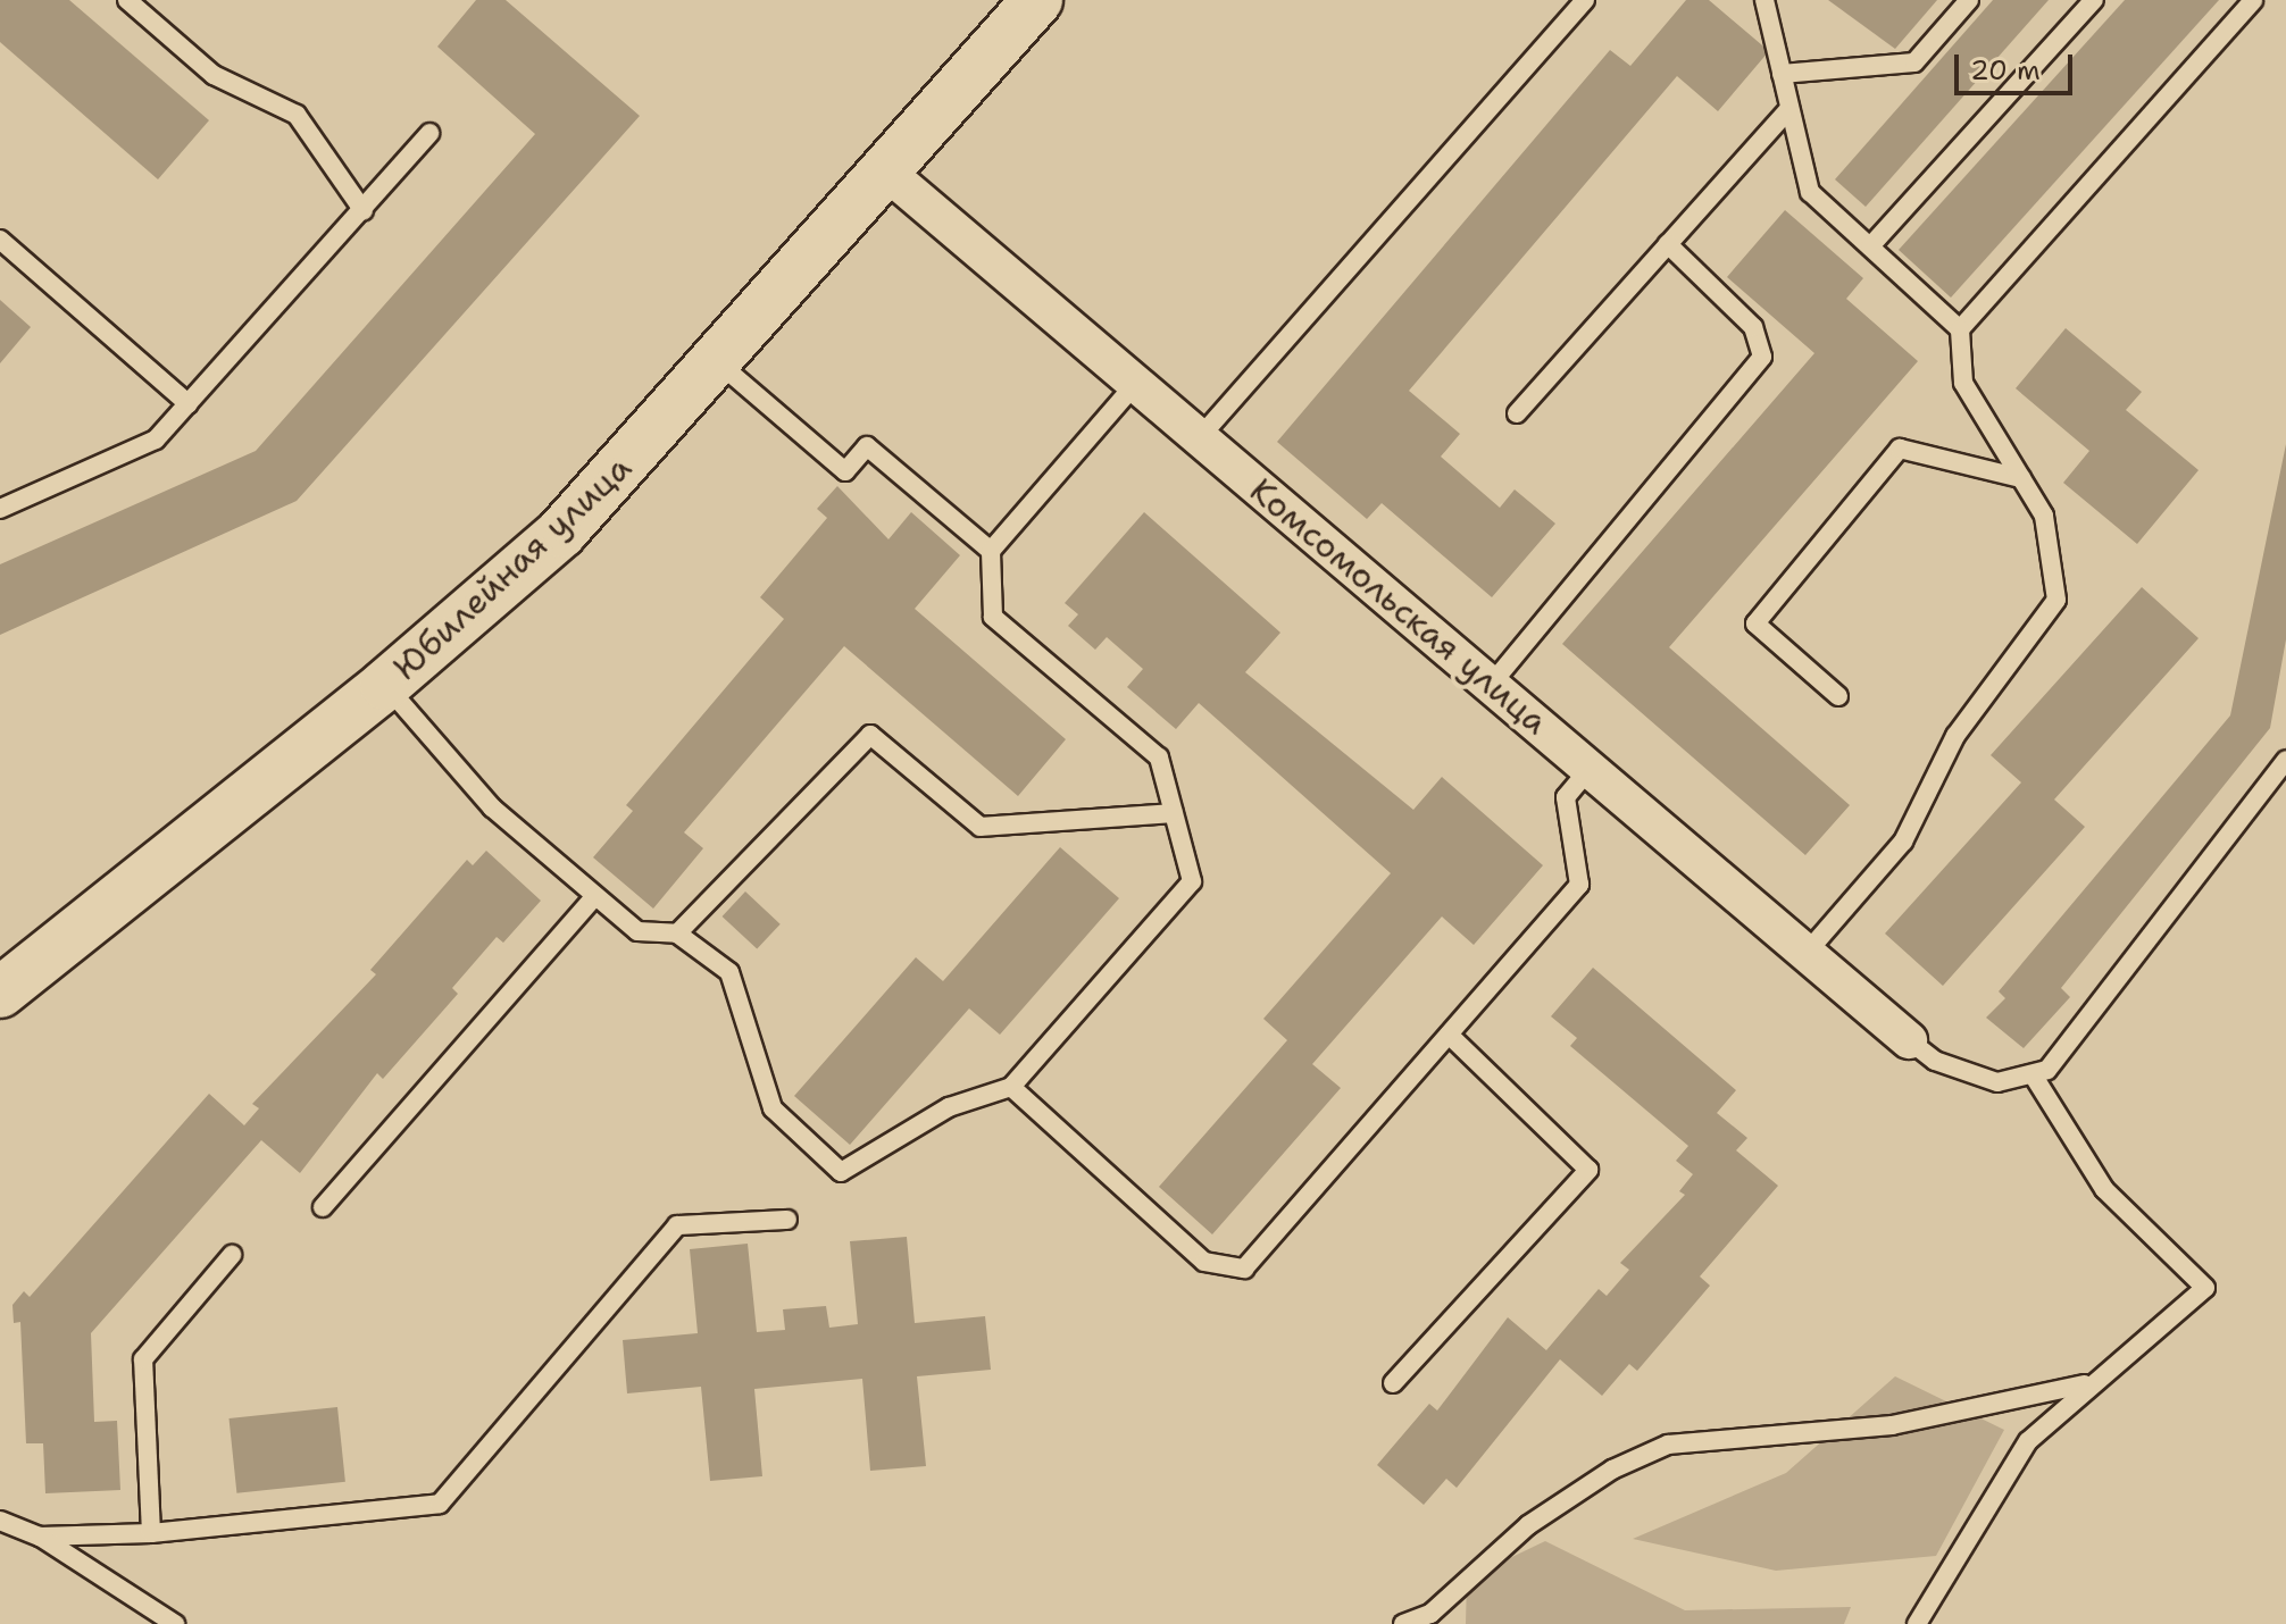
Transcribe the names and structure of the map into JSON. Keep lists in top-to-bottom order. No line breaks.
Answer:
{"streets":{"main road":["Юбилейная улица"],"street":["Комсомольская улица"]},"crossings":[["Юбилейная улица","Комсомольская улица"]],"scale_bar":"20 m"}
